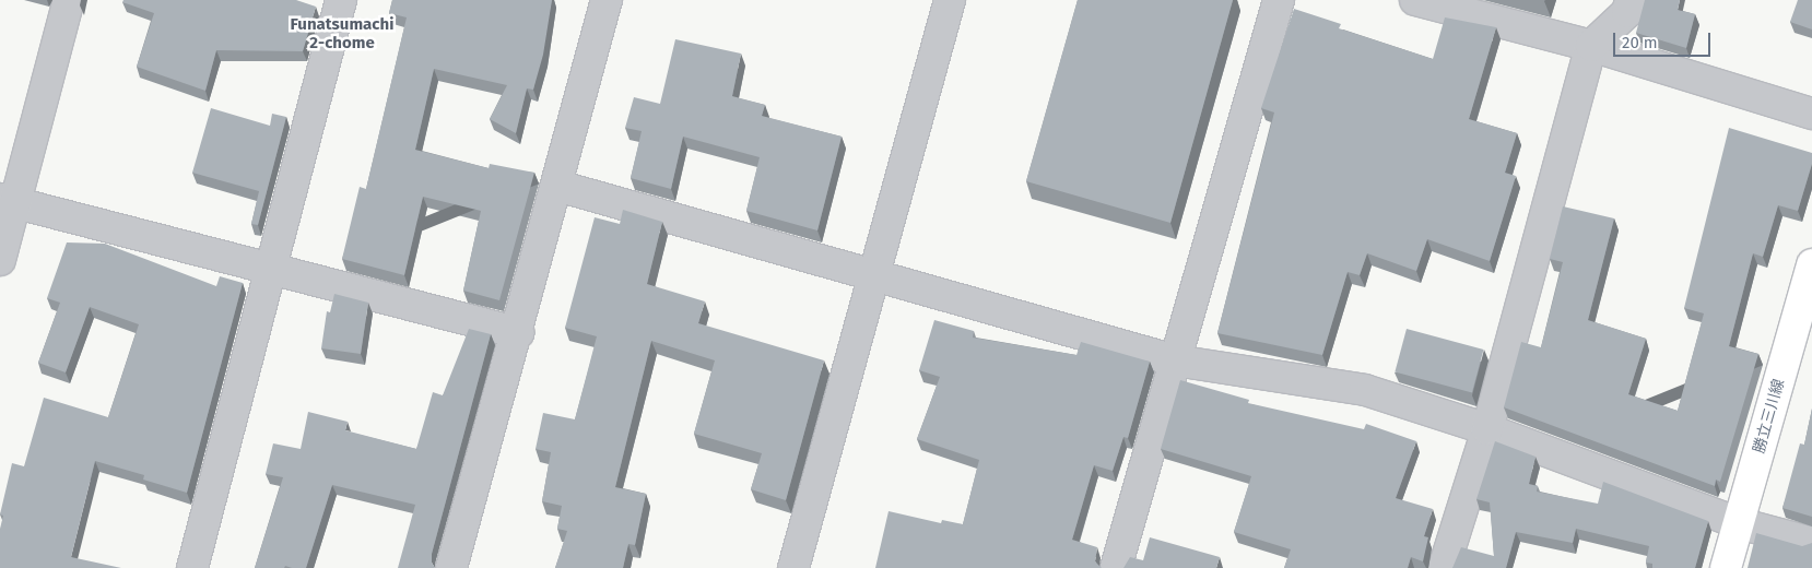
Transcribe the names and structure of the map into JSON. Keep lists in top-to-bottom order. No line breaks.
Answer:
{"streets":{"main road":["勝立三川線"]},"districts":["Funatsumachi 2-chome"],"scale_bar":"20 m"}
